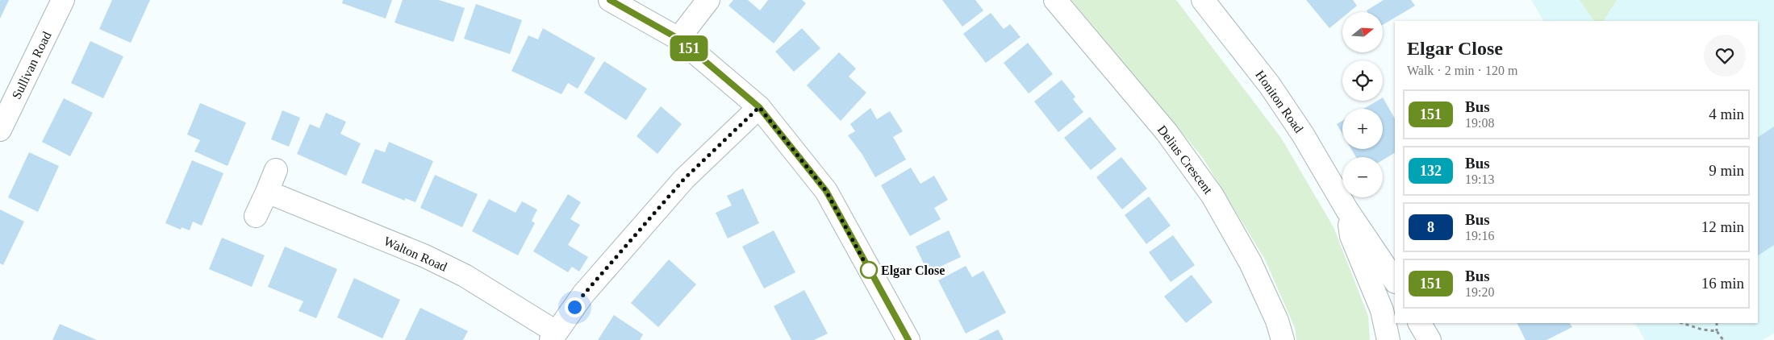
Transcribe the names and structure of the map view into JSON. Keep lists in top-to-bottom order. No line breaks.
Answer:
{"streets":{"street":["Sullivan Road","Honiton Road","Delius Crescent","Walton Road"]},"places":["Elgar Close"],"lines":["bus line 151"],"north":"right","page":{"on_map":"151","map_buttons":["+","−"],"heading":["Elgar Close","Walk · 2 min · 120 m"],"list":[{"mark":"151","name":"Bus","note":"19:08","value":"4 min"},{"mark":"132","name":"Bus","note":"19:13","value":"9 min"},{"mark":"8","name":"Bus","note":"19:16","value":"12 min"},{"mark":"151","name":"Bus","note":"19:20","value":"16 min"}]}}
